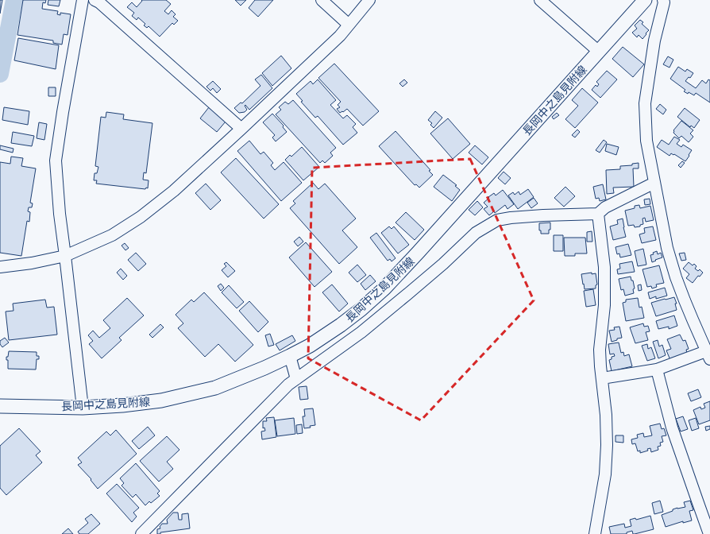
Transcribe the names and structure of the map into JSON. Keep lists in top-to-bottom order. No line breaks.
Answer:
{"streets":{"main road":["長岡中之島見附線"]}}
